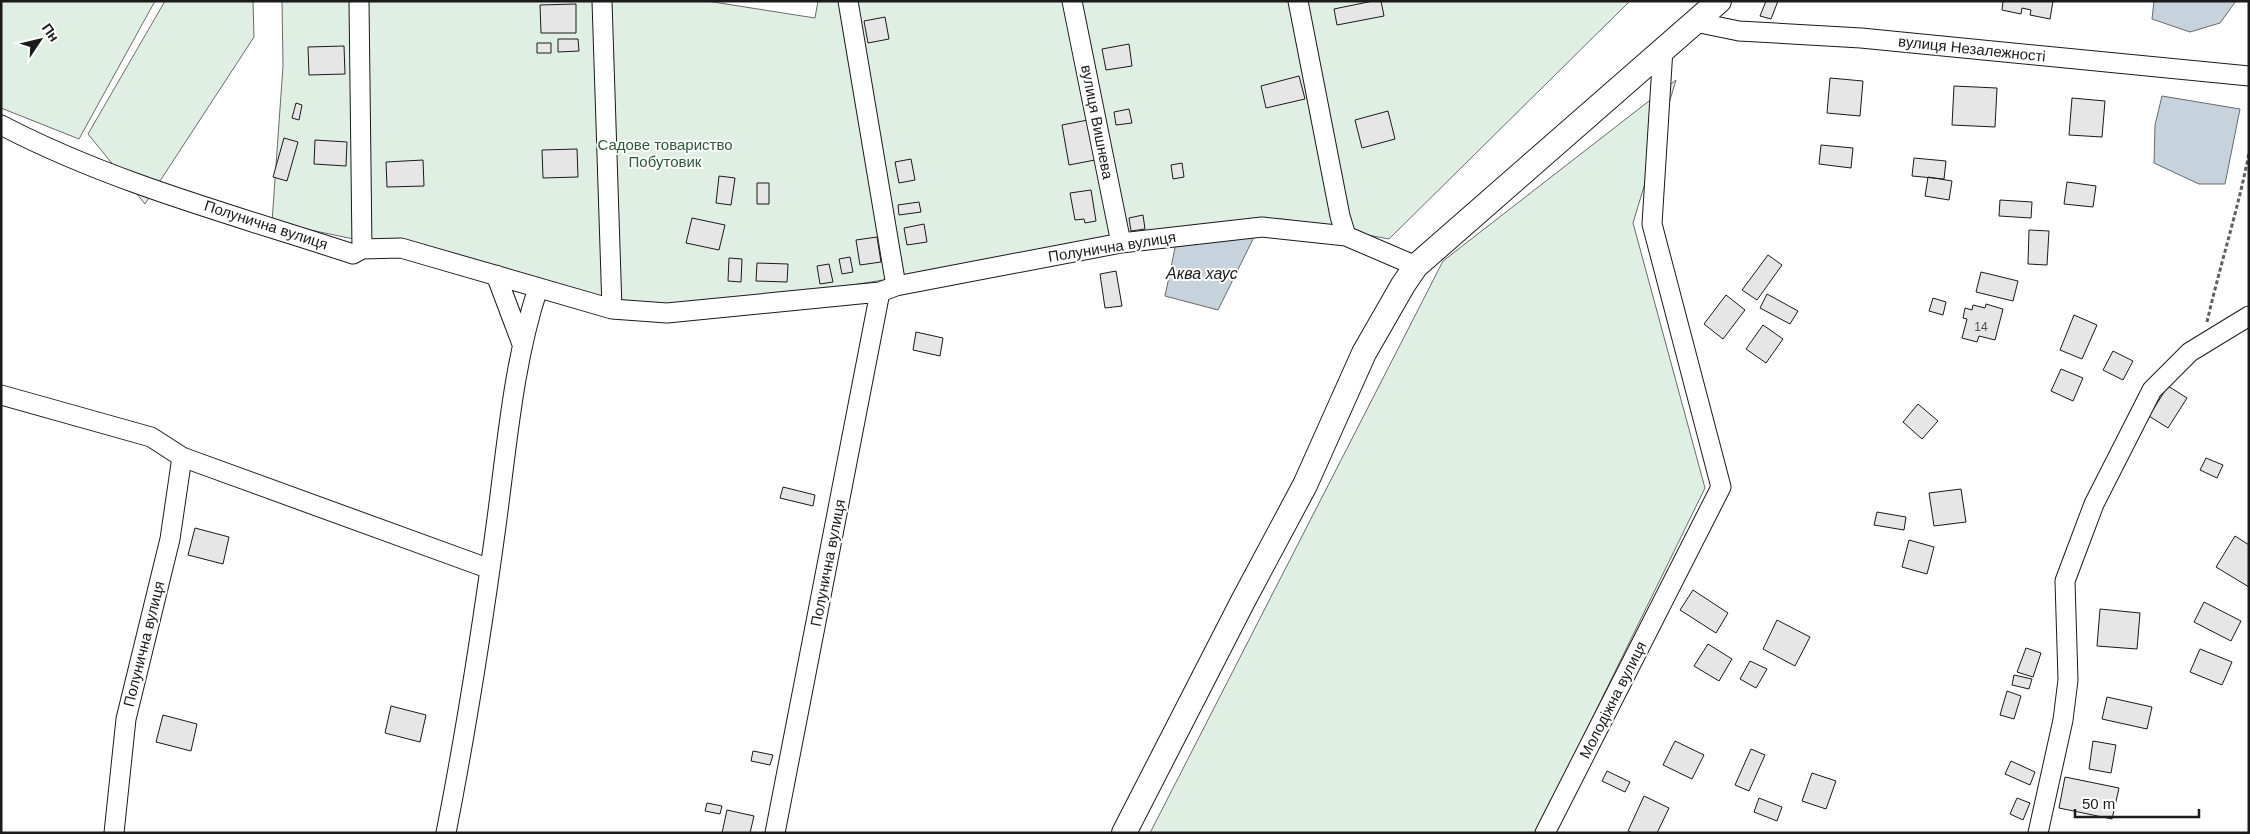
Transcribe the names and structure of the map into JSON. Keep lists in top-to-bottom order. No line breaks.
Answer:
{"streets":{"street":["вулиця Незалежності","вулиця Вишнева","Полунична вулиця","Молодіжна вулиця"]},"crossings":[["вулиця Вишнева","Полунична вулиця"]],"water":["Аква хаус"],"parks":["Садове товариство Побутовик"],"house_numbers":["14"],"scale_bar":"50 m","north":"top right"}
